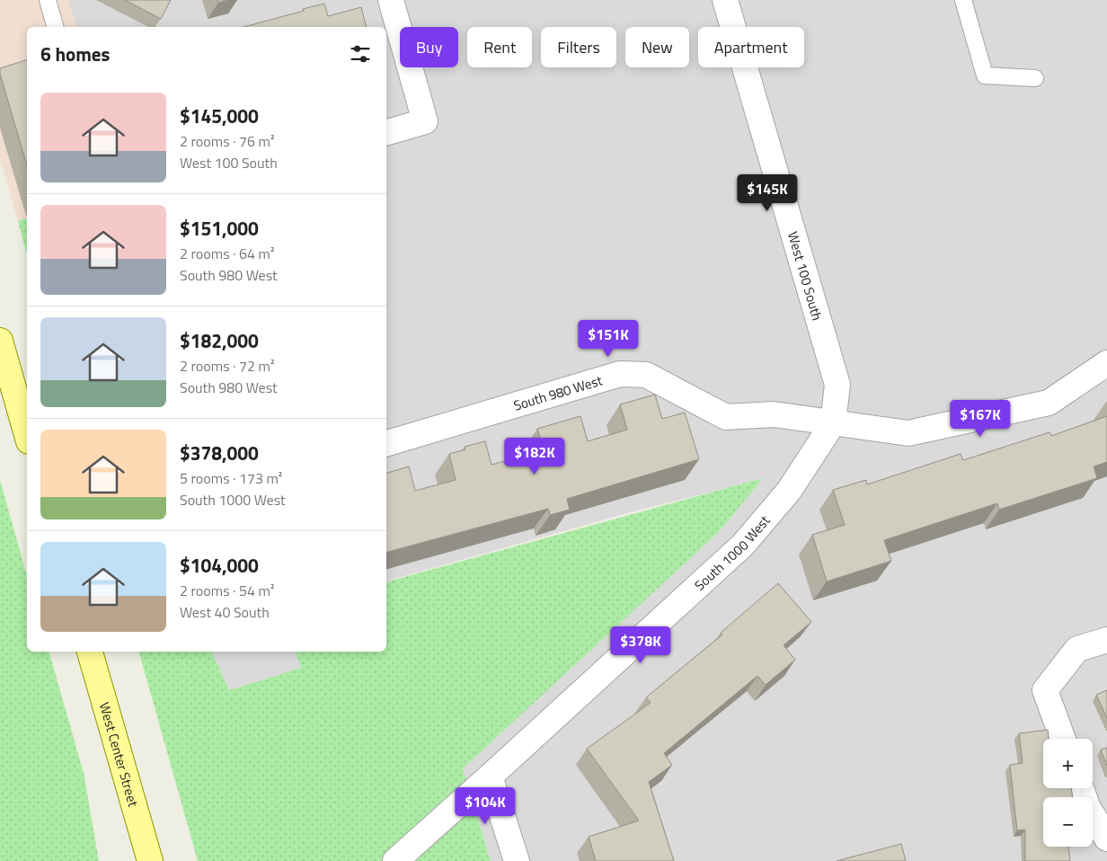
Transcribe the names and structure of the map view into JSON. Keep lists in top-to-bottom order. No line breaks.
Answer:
{"streets":{"main road":["West Center Street"],"street":["West 100 South","South 980 West","South 1000 West"]},"crossings":[["West 100 South","South 980 West"],["West 100 South","South 1000 West"],["South 980 West","South 1000 West"]],"page":{"chip":["Buy","Rent","Filters","New","Apartment"],"heading":"6 homes","list":[{"name":"$145,000","note":"2 rooms · 76 m² · West 100 South"},{"name":"$151,000","note":"2 rooms · 64 m² · South 980 West"},{"name":"$182,000","note":"2 rooms · 72 m² · South 980 West"},{"name":"$378,000","note":"5 rooms · 173 m² · South 1000 West"},{"name":"$104,000","note":"2 rooms · 54 m² · West 40 South"}],"price":["$145K","$151K","$167K","$182K","$378K","$104K"],"map_buttons":["+","−"]}}
